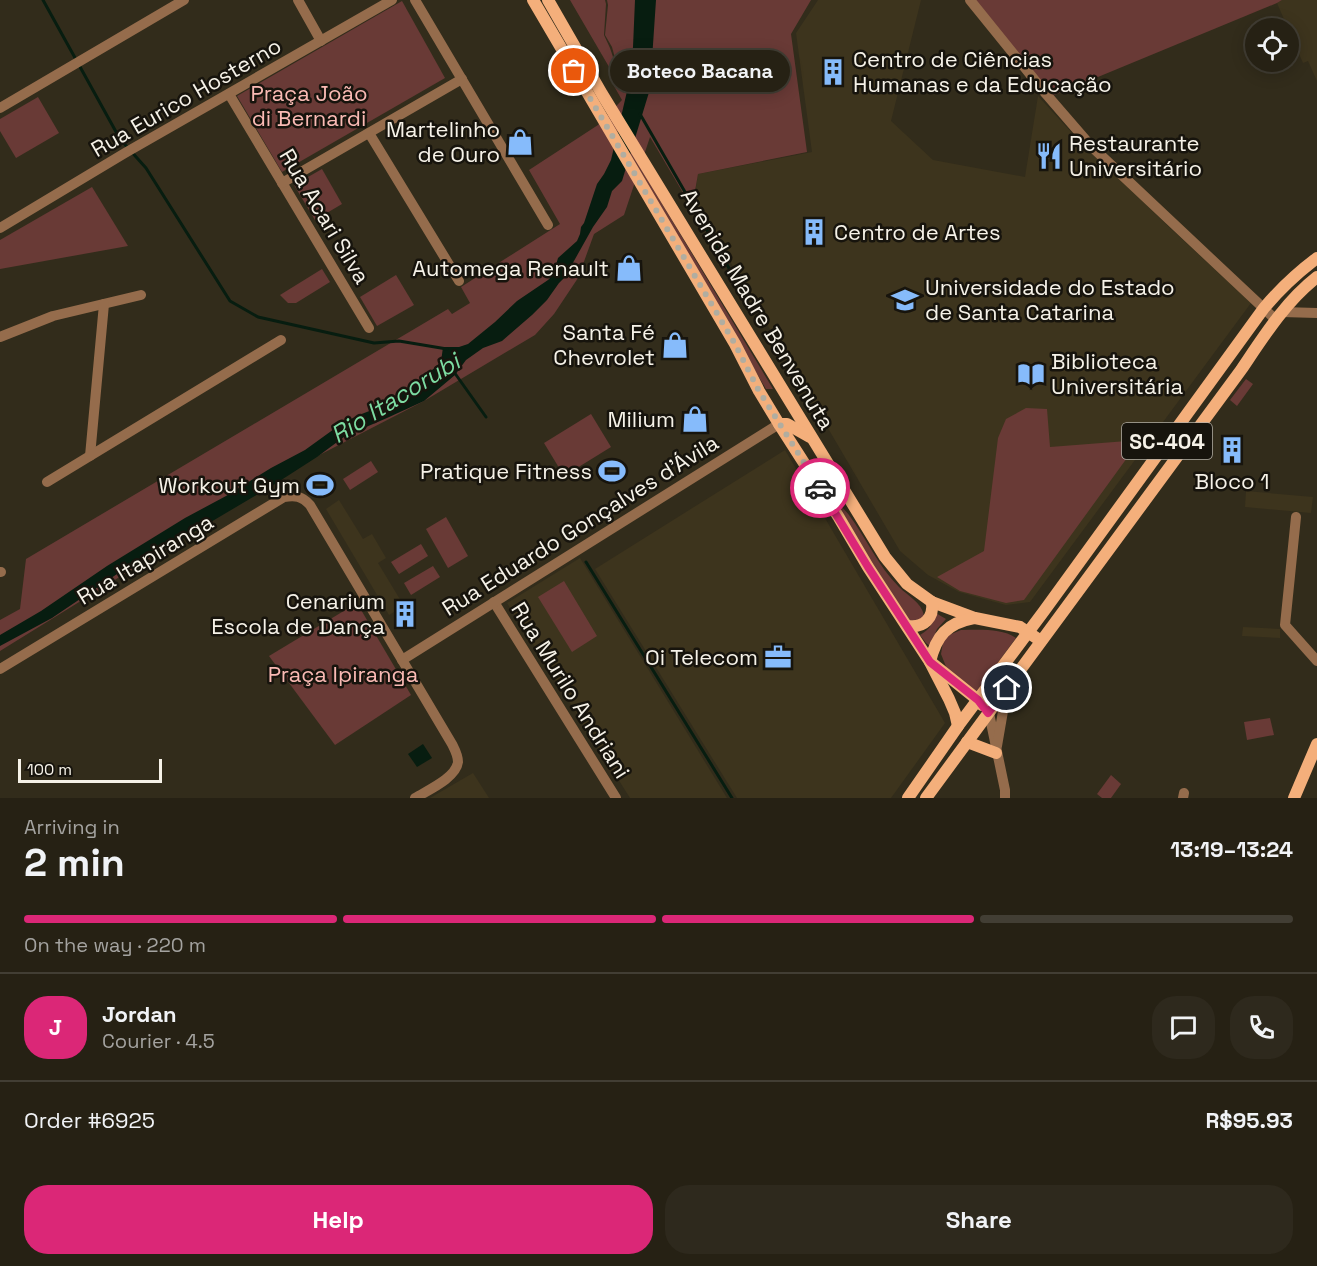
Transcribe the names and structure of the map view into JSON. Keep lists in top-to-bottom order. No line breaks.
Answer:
{"streets":{"main road":["Avenida Madre Benvenuta","SC-404"],"street":["Rua Eurico Hosterno","Rua Acari Silva","Rua Eduardo Gonçalves d'Ávila","Rua Itapiranga","Rua Murilo Andriani"]},"crossings":[["Rua Eurico Hosterno","Rua Acari Silva"],["Avenida Madre Benvenuta","SC-404"],["Avenida Madre Benvenuta","Rua Eduardo Gonçalves d'Ávila"],["Rua Eduardo Gonçalves d'Ávila","Rua Itapiranga"],["Rua Eduardo Gonçalves d'Ávila","Rua Murilo Andriani"]],"water":["Rio Itacorubi"],"parks":["Praça João di Bernardi","Praça Ipiranga"],"places":{"other":["Boteco Bacana"],"building":["Centro de Ciências Humanas e da Educação","Centro de Artes","Bloco 1","Cenarium Escola de Dança"],"shop":["Martelinho de Ouro","Automega Renault","Santa Fé Chevrolet","Milium"],"restaurant":["Restaurante Universitário"],"school or university":["Universidade do Estado de Santa Catarina"],"library":["Biblioteca Universitária"],"sports":["Pratique Fitness","Workout Gym"],"office":["Oi Telecom"]},"scale_bar":"100 m","page":{"bubble":"Boteco Bacana","scale":"100 m","heading":["2 min","Arriving in","13:19–13:24"],"panel":["Jordan","Courier · 4.5","Order #6925","R$95.93"],"bar":"On the way · 220 m","round":"J","buttons":["Help","Share"]}}
